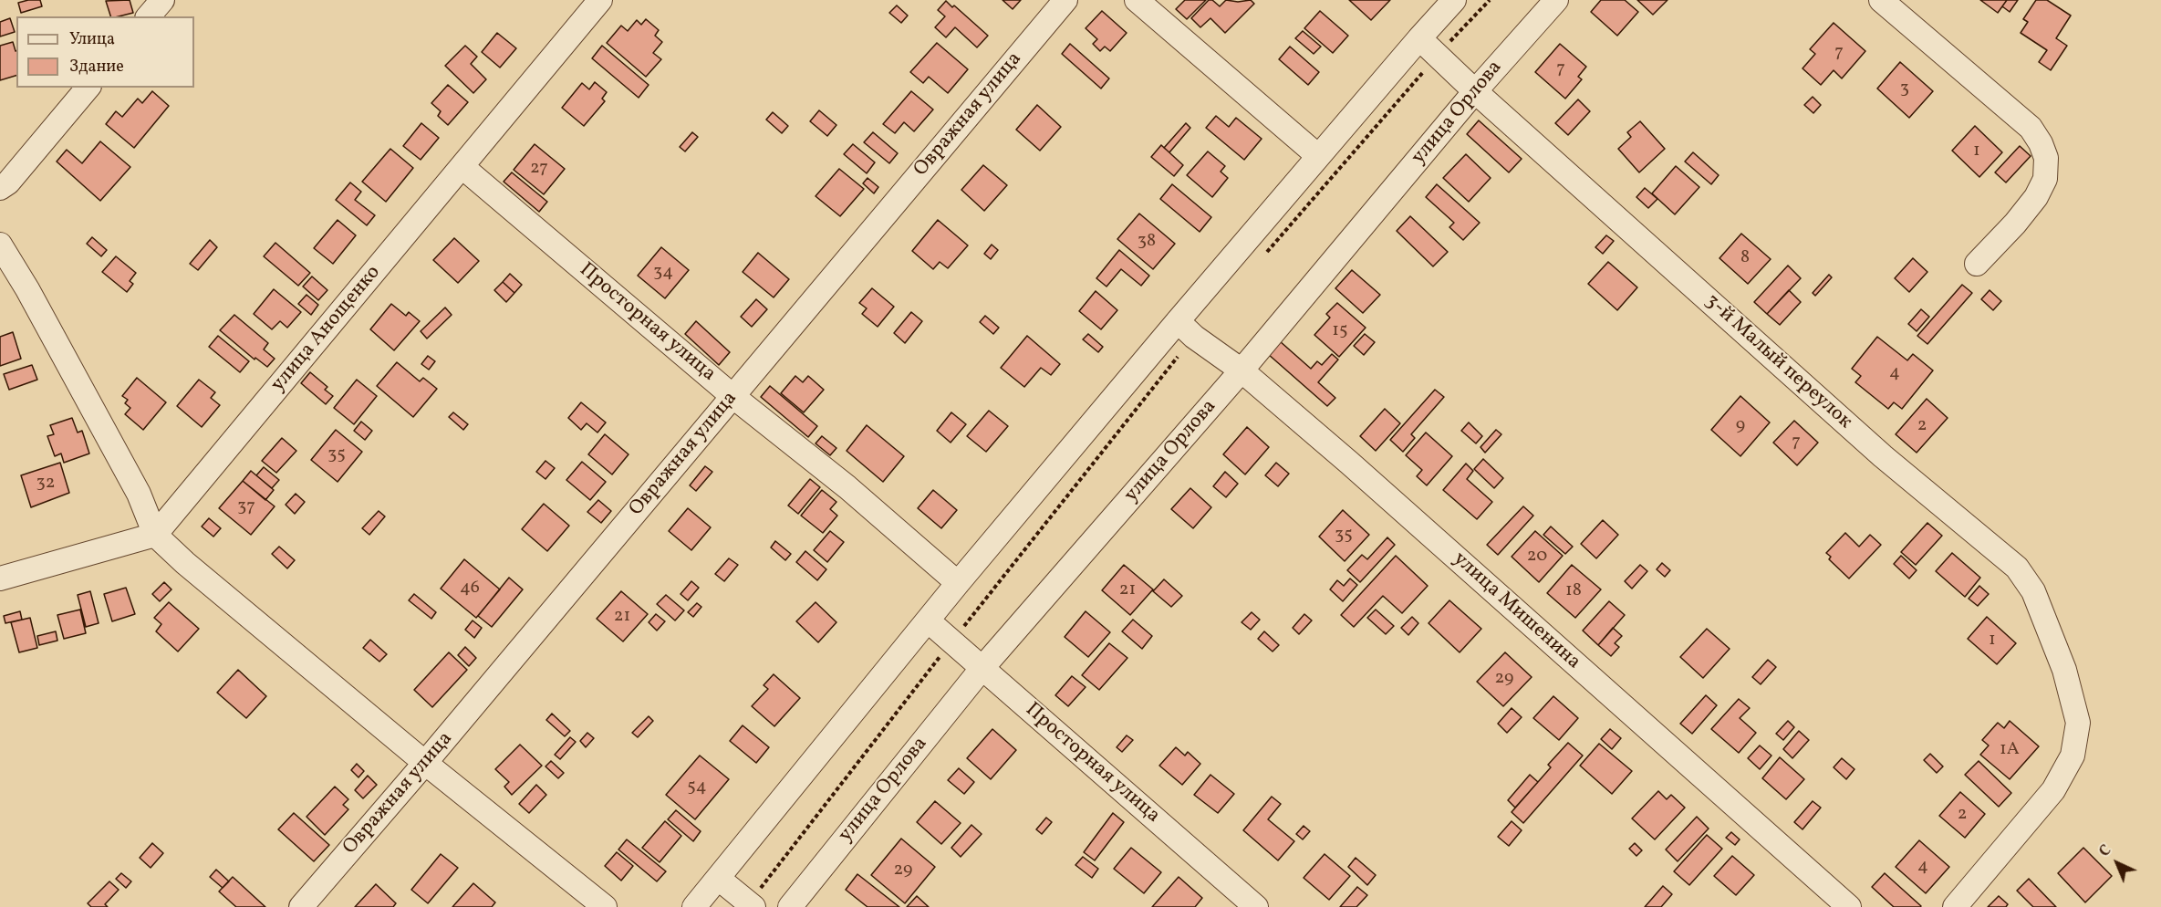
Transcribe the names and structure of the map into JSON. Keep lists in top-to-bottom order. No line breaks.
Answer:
{"streets":{"street":["улица Орлова","Овражная улица","Просторная улица","улица Анощенко","3-й Малый переулок","улица Мишенина"]},"crossings":[["улица Орлова","Просторная улица"],["улица Орлова","3-й Малый переулок"],["улица Орлова","улица Мишенина"],["Овражная улица","Просторная улица"],["Просторная улица","улица Анощенко"]],"house_numbers":["7","7","3","1","27","38","8","34","15","4","9","2","7","35","32","37","35","20","46","21","18","21","1","29","1А","54","2","4","29"],"legend":["Улица","Здание"],"north":"top left"}
